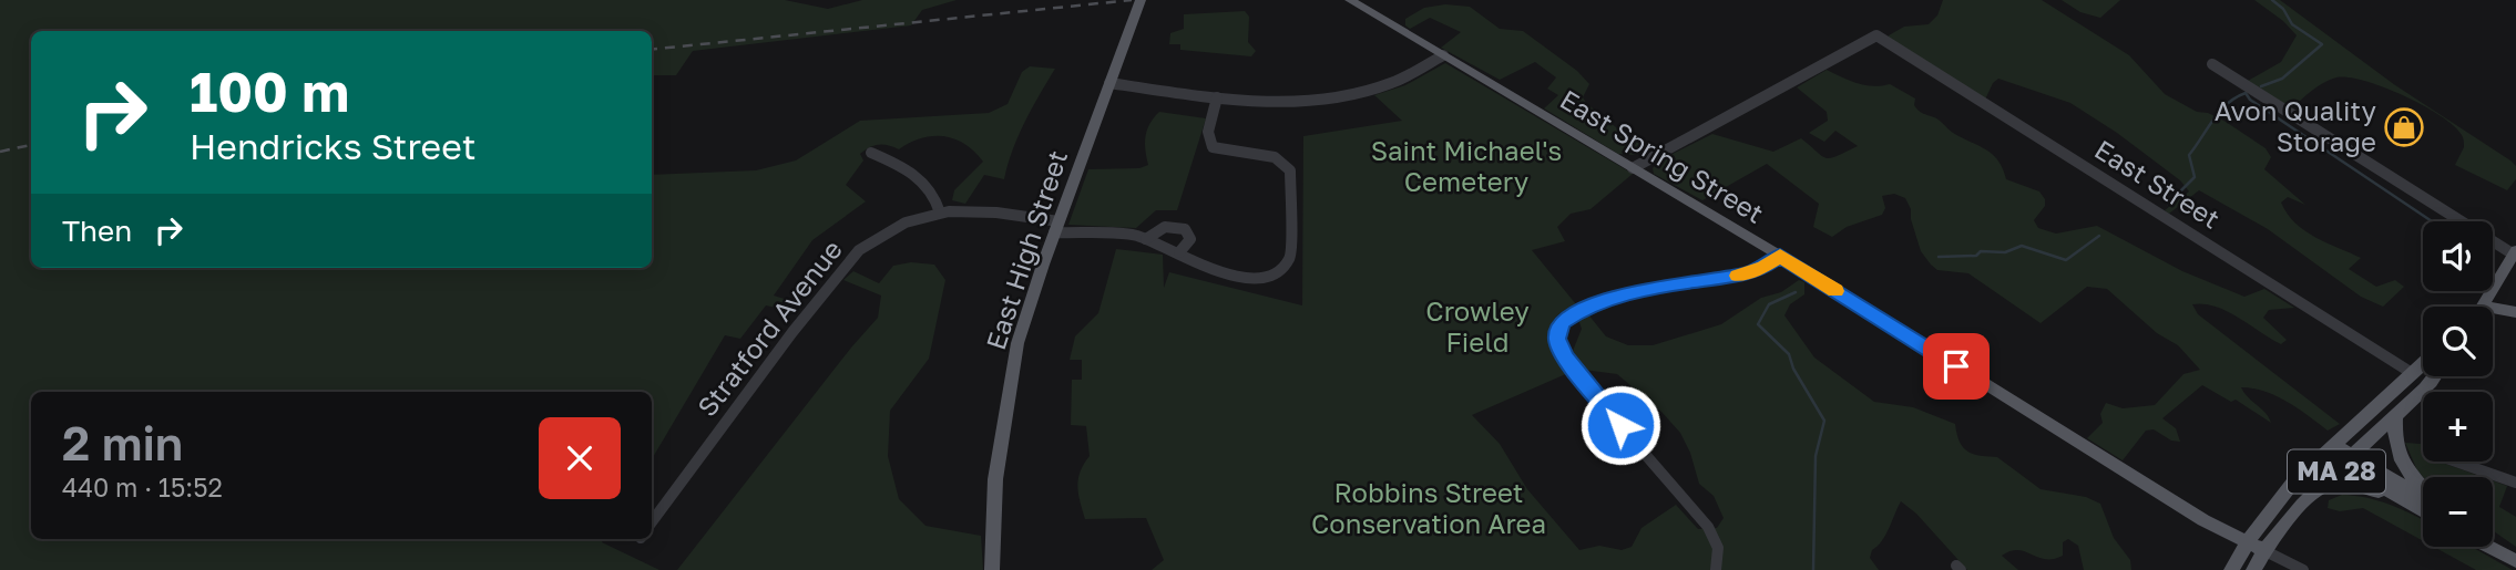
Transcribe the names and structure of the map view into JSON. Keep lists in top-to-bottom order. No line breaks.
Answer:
{"streets":{"main road":["East Spring Street","East High Street","MA 28"],"street":["East Street","Stratford Avenue"]},"crossings":[["East Spring Street","East Street"],["East Spring Street","MA 28"],["East Street","MA 28"],["East High Street","Stratford Avenue"]],"parks":["Saint Michael's Cemetery","Crowley Field","Robbins Street Conservation Area"],"places":{"shop":["Avon Quality Storage"]},"page":{"turn":["100 m","Hendricks Street"],"then":"Then","map_buttons":["+","−"],"heading":["2 min","440 m · 15:52"]}}
